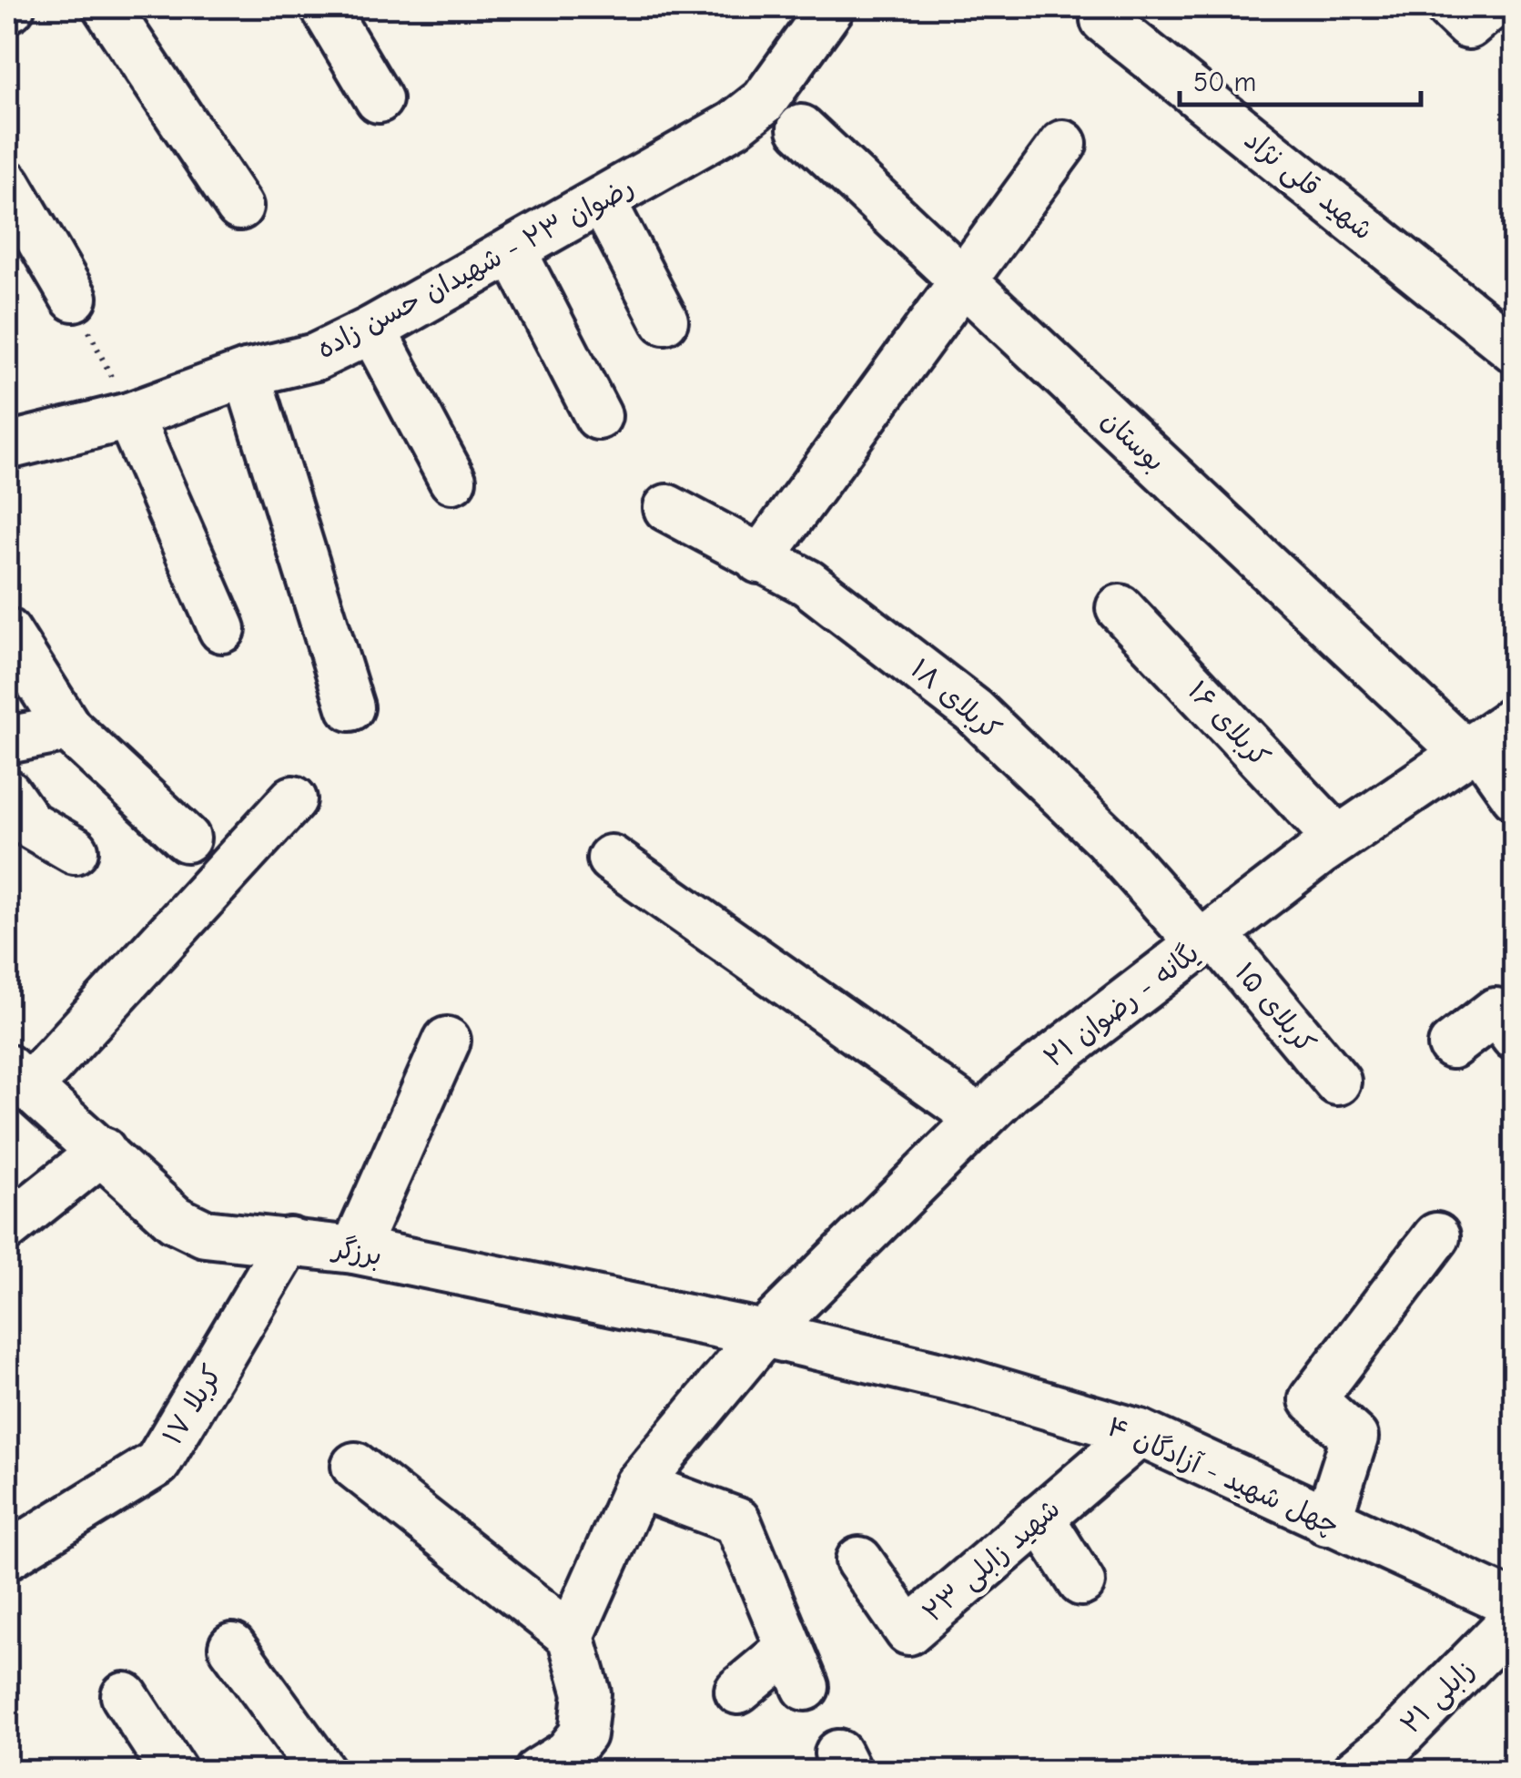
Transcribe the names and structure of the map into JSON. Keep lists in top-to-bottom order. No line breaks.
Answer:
{"streets":{"street":["شهید قلی نژاد","رضوان ۲۳ - شهیدان حسن زاده","بوستان","کربلای ۱۸","کربلای ۱۶","یگانه - رضوان ۲۱","کربلای ۱۵","برزگر","کربلا ۱۷","چهل شهید - آزادگان ۴","شهید زابلی ۲۳","زابلی ۲۱"]},"crossings":[["بوستان","یگانه - رضوان ۲۱"],["کربلای ۱۸","یگانه - رضوان ۲۱"],["کربلای ۱۸","کربلای ۱۵"],["کربلای ۱۶","یگانه - رضوان ۲۱"],["یگانه - رضوان ۲۱","کربلای ۱۵"],["یگانه - رضوان ۲۱","برزگر"],["یگانه - رضوان ۲۱","چهل شهید - آزادگان ۴"],["برزگر","کربلا ۱۷"],["برزگر","چهل شهید - آزادگان ۴"],["چهل شهید - آزادگان ۴","شهید زابلی ۲۳"]],"scale_bar":"50 m"}
